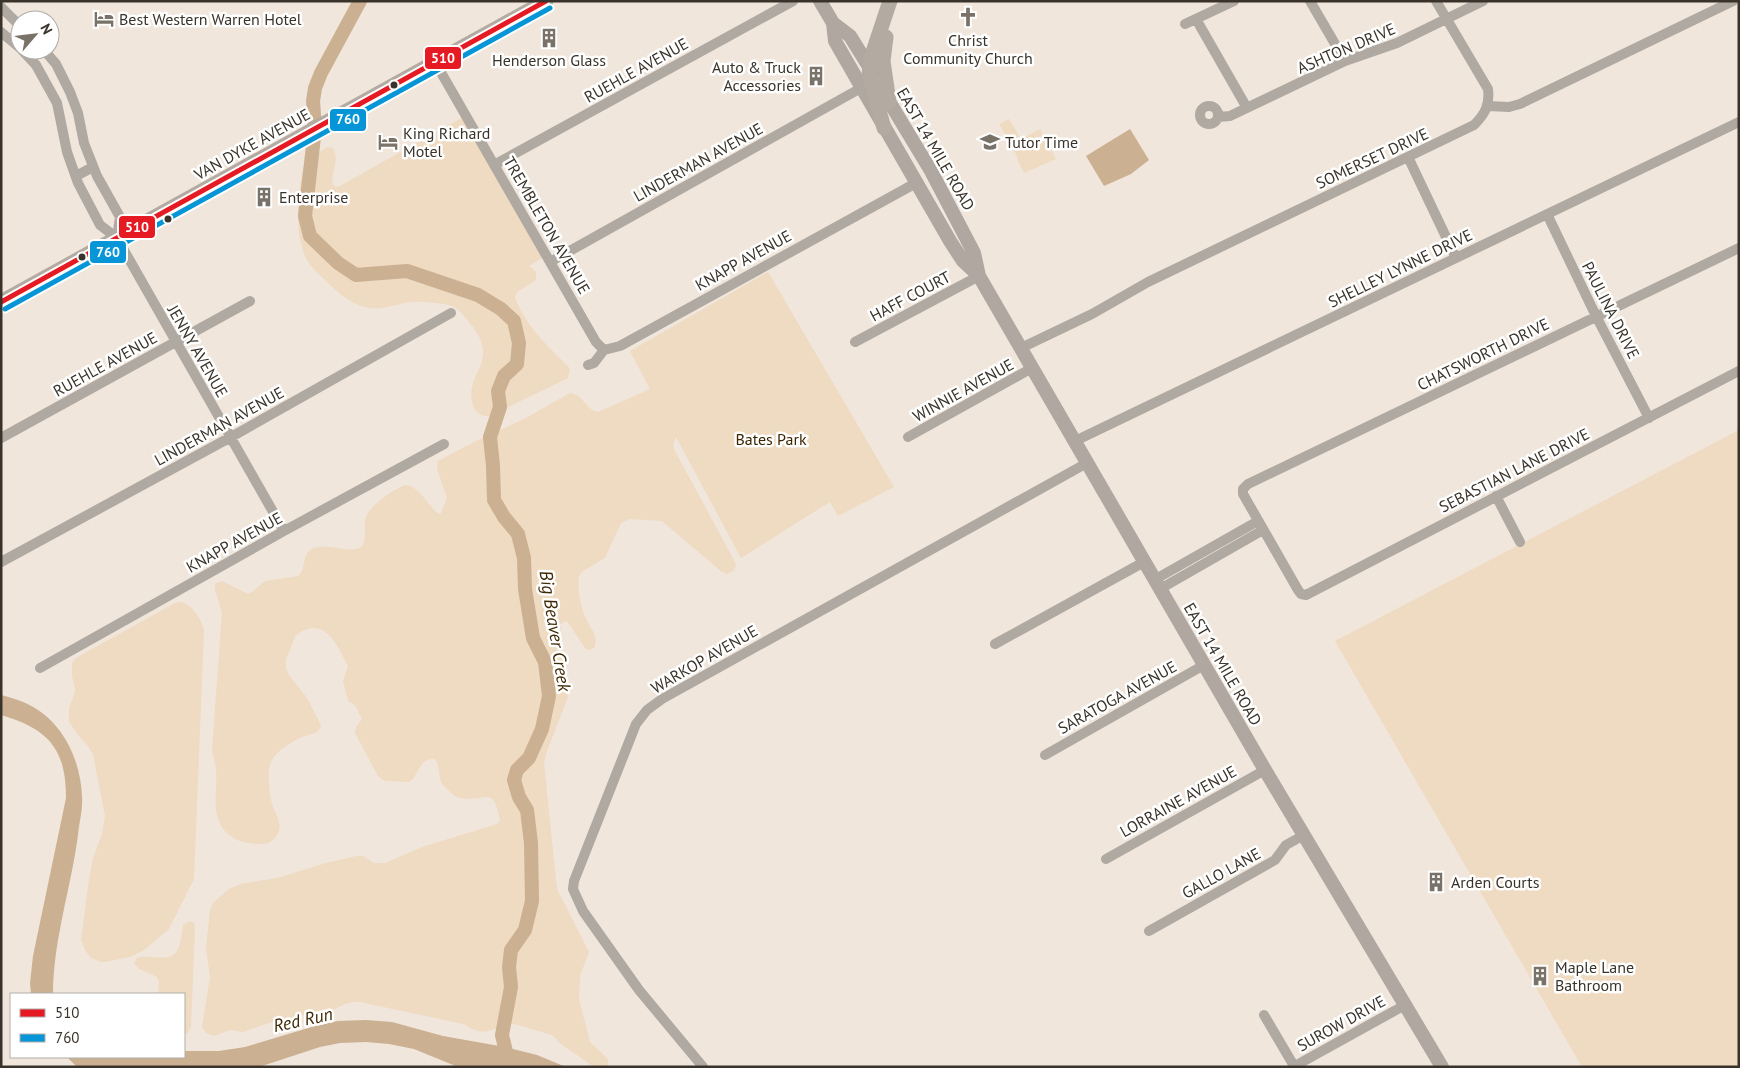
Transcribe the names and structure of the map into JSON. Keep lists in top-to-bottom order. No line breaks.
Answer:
{"streets":{"main road":["VAN DYKE AVENUE","EAST 14 MILE ROAD"],"street":["ASHTON DRIVE","RUEHLE AVENUE","SOMERSET DRIVE","LINDERMAN AVENUE","TREMBLETON AVENUE","KNAPP AVENUE","SHELLEY LYNNE DRIVE","HAFF COURT","PAULINA DRIVE","JENNY AVENUE","CHATSWORTH DRIVE","WINNIE AVENUE","SEBASTIAN LANE DRIVE","WARKOP AVENUE","SARATOGA AVENUE","LORRAINE AVENUE","GALLO LANE","SUROW DRIVE"]},"crossings":[["RUEHLE AVENUE","TREMBLETON AVENUE"],["RUEHLE AVENUE","JENNY AVENUE"],["VAN DYKE AVENUE","TREMBLETON AVENUE"],["VAN DYKE AVENUE","JENNY AVENUE"],["EAST 14 MILE ROAD","SOMERSET DRIVE"],["EAST 14 MILE ROAD","LINDERMAN AVENUE"],["EAST 14 MILE ROAD","KNAPP AVENUE"],["EAST 14 MILE ROAD","SHELLEY LYNNE DRIVE"],["EAST 14 MILE ROAD","HAFF COURT"],["EAST 14 MILE ROAD","WINNIE AVENUE"],["EAST 14 MILE ROAD","WARKOP AVENUE"],["EAST 14 MILE ROAD","SARATOGA AVENUE"],["EAST 14 MILE ROAD","LORRAINE AVENUE"],["EAST 14 MILE ROAD","GALLO LANE"],["EAST 14 MILE ROAD","SUROW DRIVE"],["LINDERMAN AVENUE","TREMBLETON AVENUE"],["LINDERMAN AVENUE","JENNY AVENUE"],["TREMBLETON AVENUE","KNAPP AVENUE"],["KNAPP AVENUE","JENNY AVENUE"],["SHELLEY LYNNE DRIVE","PAULINA DRIVE"],["PAULINA DRIVE","CHATSWORTH DRIVE"],["PAULINA DRIVE","SEBASTIAN LANE DRIVE"],["CHATSWORTH DRIVE","SEBASTIAN LANE DRIVE"]],"water":["Big Beaver Creek","Red Run"],"parks":["Bates Park"],"places":{"church":["Christ Community Church"],"hotel":["Best Western Warren Hotel","King Richard Motel"],"building":["Henderson Glass","Auto & Truck Accessories","Enterprise","Arden Courts","Maple Lane Bathroom"],"school or university":["Tutor Time"]},"lines":["transit line 510","transit line 760"],"legend":["510","760"],"north":"top right"}
